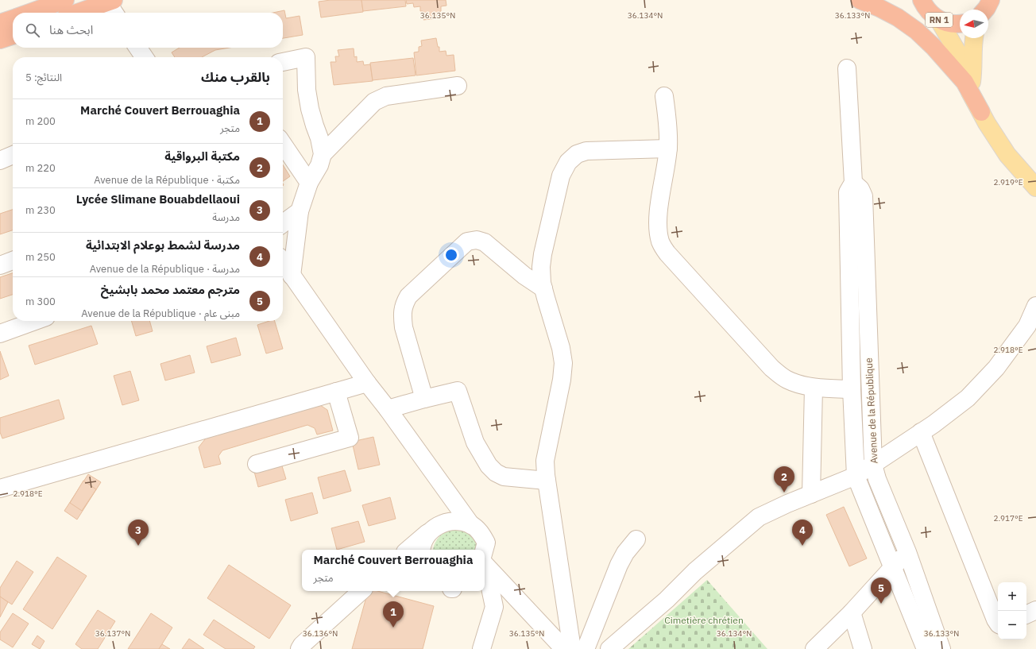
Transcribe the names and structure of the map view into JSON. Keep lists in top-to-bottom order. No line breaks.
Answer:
{"streets":{"highway":["RN 1"],"street":["Avenue de la République"]},"parks":["Cimetière chrétien"],"north":"left","page":{"search":"ابحث هنا","heading":["بالقرب منك","النتائج: 5"],"list":[{"mark":"1","name":"Marché Couvert Berrouaghia","note":"متجر","value":"200 m"},{"mark":"2","name":"مكتبة البرواقية","note":"مكتبة · Avenue de la République","value":"220 m"},{"mark":"3","name":"Lycée Slimane Bouabdellaoui","note":"مدرسة","value":"230 m"},{"mark":"4","name":"مدرسة لشمط بوعلام الابتدائية","note":"مدرسة · Avenue de la République","value":"250 m"},{"mark":"5","name":"مترجم معتمد محمد بابشيخ","note":"مبنى عام · Avenue de la République","value":"300 m"}],"pins":["2","3","4","5","1"],"popup":["Marché Couvert Berrouaghia","متجر"],"map_buttons":["+","−"]},"coordinates":["36.135°N","36.134°N","36.133°N","2.919°E","2.918°E","2.917°E","36.137°N","36.136°N"]}
